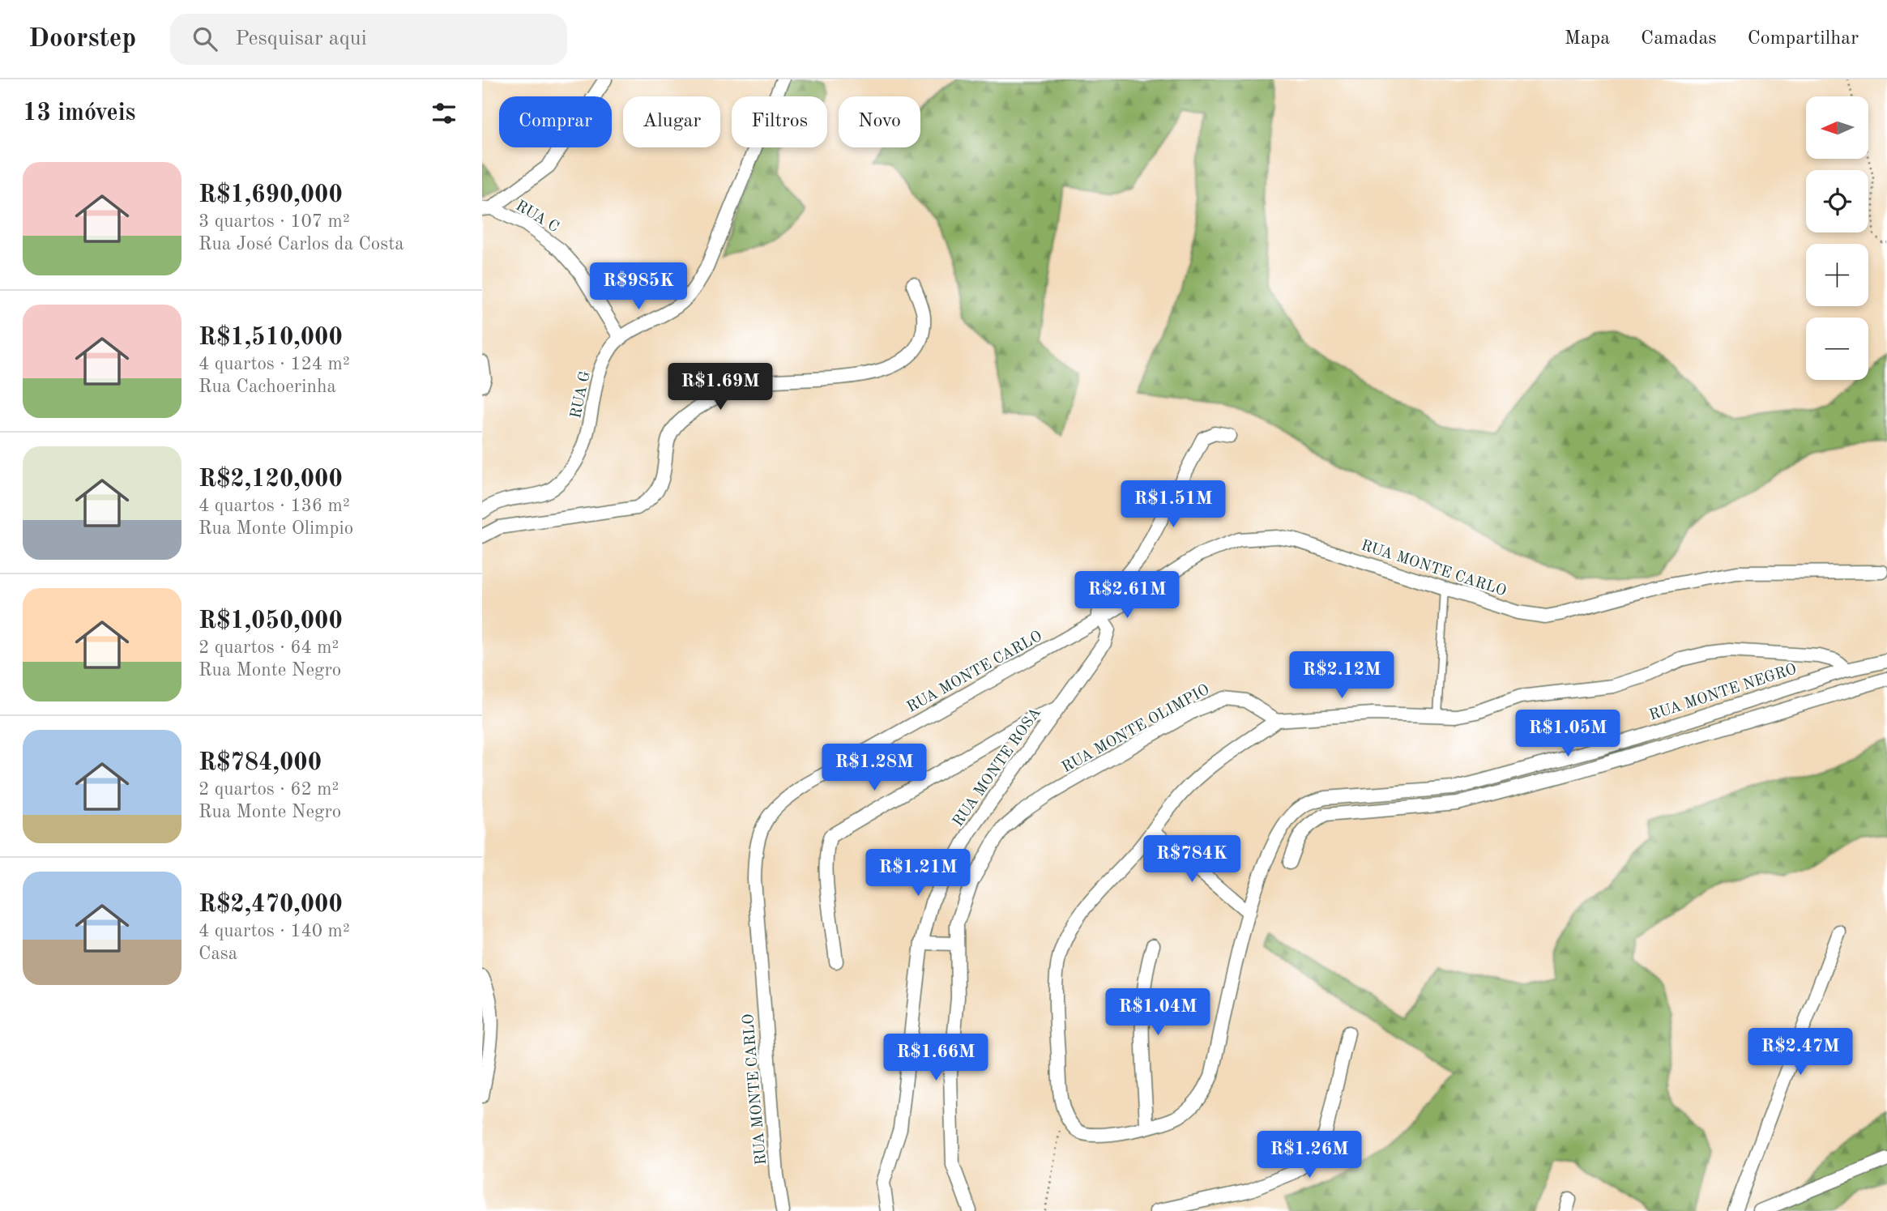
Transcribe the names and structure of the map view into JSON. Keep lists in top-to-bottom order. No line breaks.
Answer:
{"streets":{"street":["RUA C","RUA G","RUA MONTE CARLO","RUA MONTE NEGRO","RUA MONTE OLIMPIO","RUA MONTE ROSA"]},"crossings":[["RUA C","RUA G"],["RUA MONTE CARLO","RUA MONTE ROSA"],["RUA MONTE NEGRO","RUA MONTE OLIMPIO"]],"north":"left","page":{"header":"Doorstep","search":"Pesquisar aqui","nav":["Mapa","Camadas","Compartilhar"],"heading":"13 imóveis","map_buttons":["+","−"],"chip":["Comprar","Alugar","Filtros","Novo"],"list":[{"name":"R$1,690,000","note":"3 quartos · 107 m² · Rua José Carlos da Costa"},{"name":"R$1,510,000","note":"4 quartos · 124 m² · Rua Cachoerinha"},{"name":"R$2,120,000","note":"4 quartos · 136 m² · Rua Monte Olimpio"},{"name":"R$1,050,000","note":"2 quartos · 64 m² · Rua Monte Negro"},{"name":"R$784,000","note":"2 quartos · 62 m² · Rua Monte Negro"},{"name":"R$2,470,000","note":"4 quartos · 140 m² · Casa"}],"price":["R$985K","R$1.69M","R$1.51M","R$2.61M","R$2.12M","R$1.05M","R$1.28M","R$784K","R$1.21M","R$1.04M","R$2.47M","R$1.66M","R$1.26M"]}}
